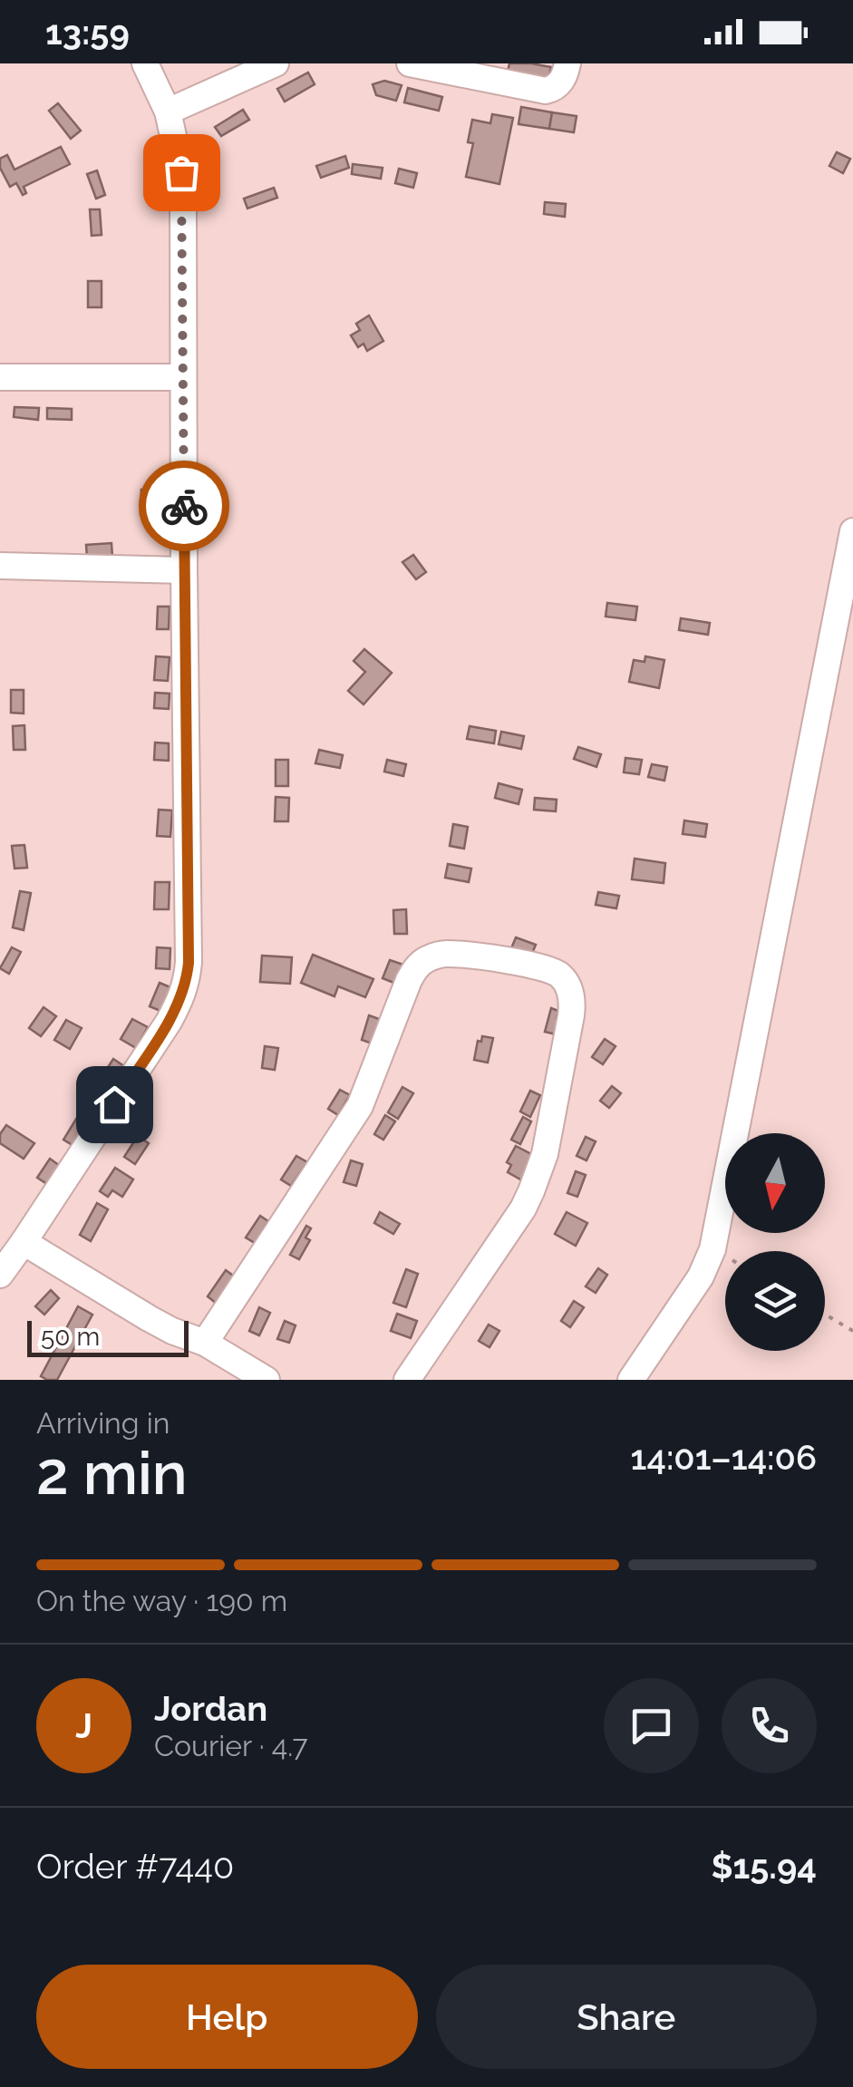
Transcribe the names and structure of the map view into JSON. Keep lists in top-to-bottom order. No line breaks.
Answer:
{"scale_bar":"50 m","north":"bottom","page":{"status":"13:59","scale":"50 m","heading":["2 min","Arriving in","14:01–14:06"],"panel":["Jordan","Courier · 4.7","Order #7440","$15.94"],"bar":"On the way · 190 m","round":"J","buttons":["Help","Share"]}}
